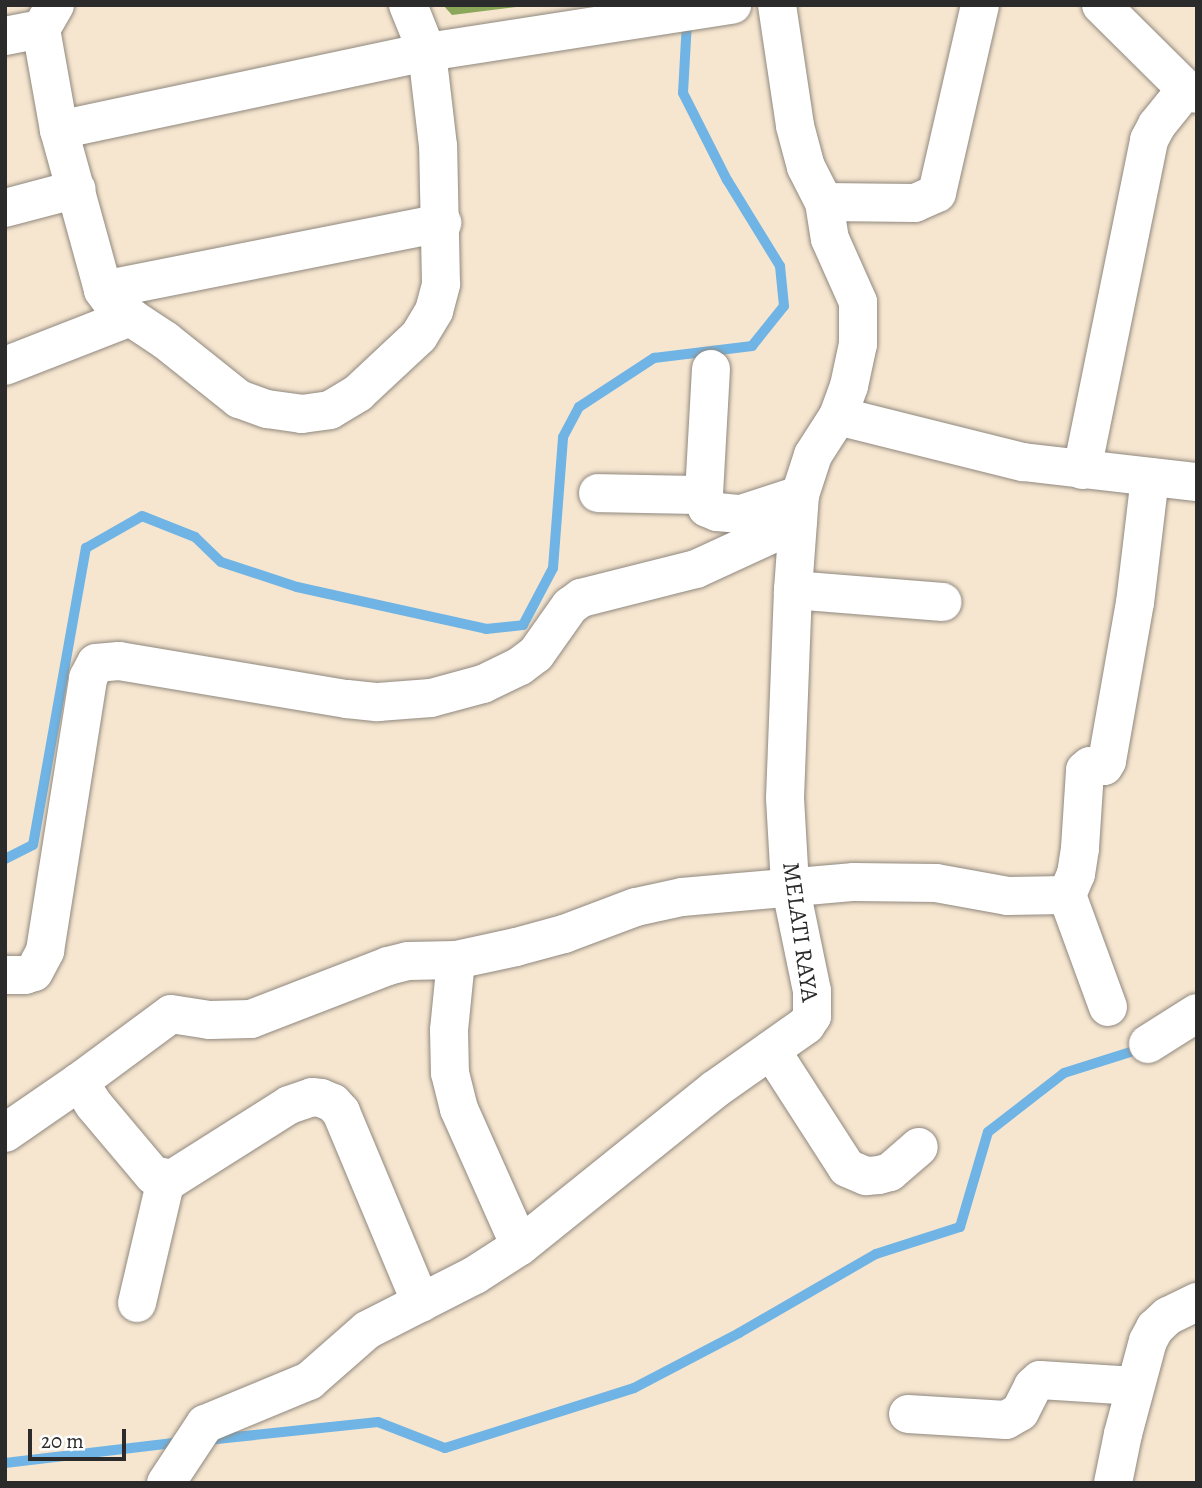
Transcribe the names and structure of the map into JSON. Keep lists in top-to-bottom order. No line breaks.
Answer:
{"streets":{"street":["MELATI RAYA"]},"scale_bar":"20 m"}
